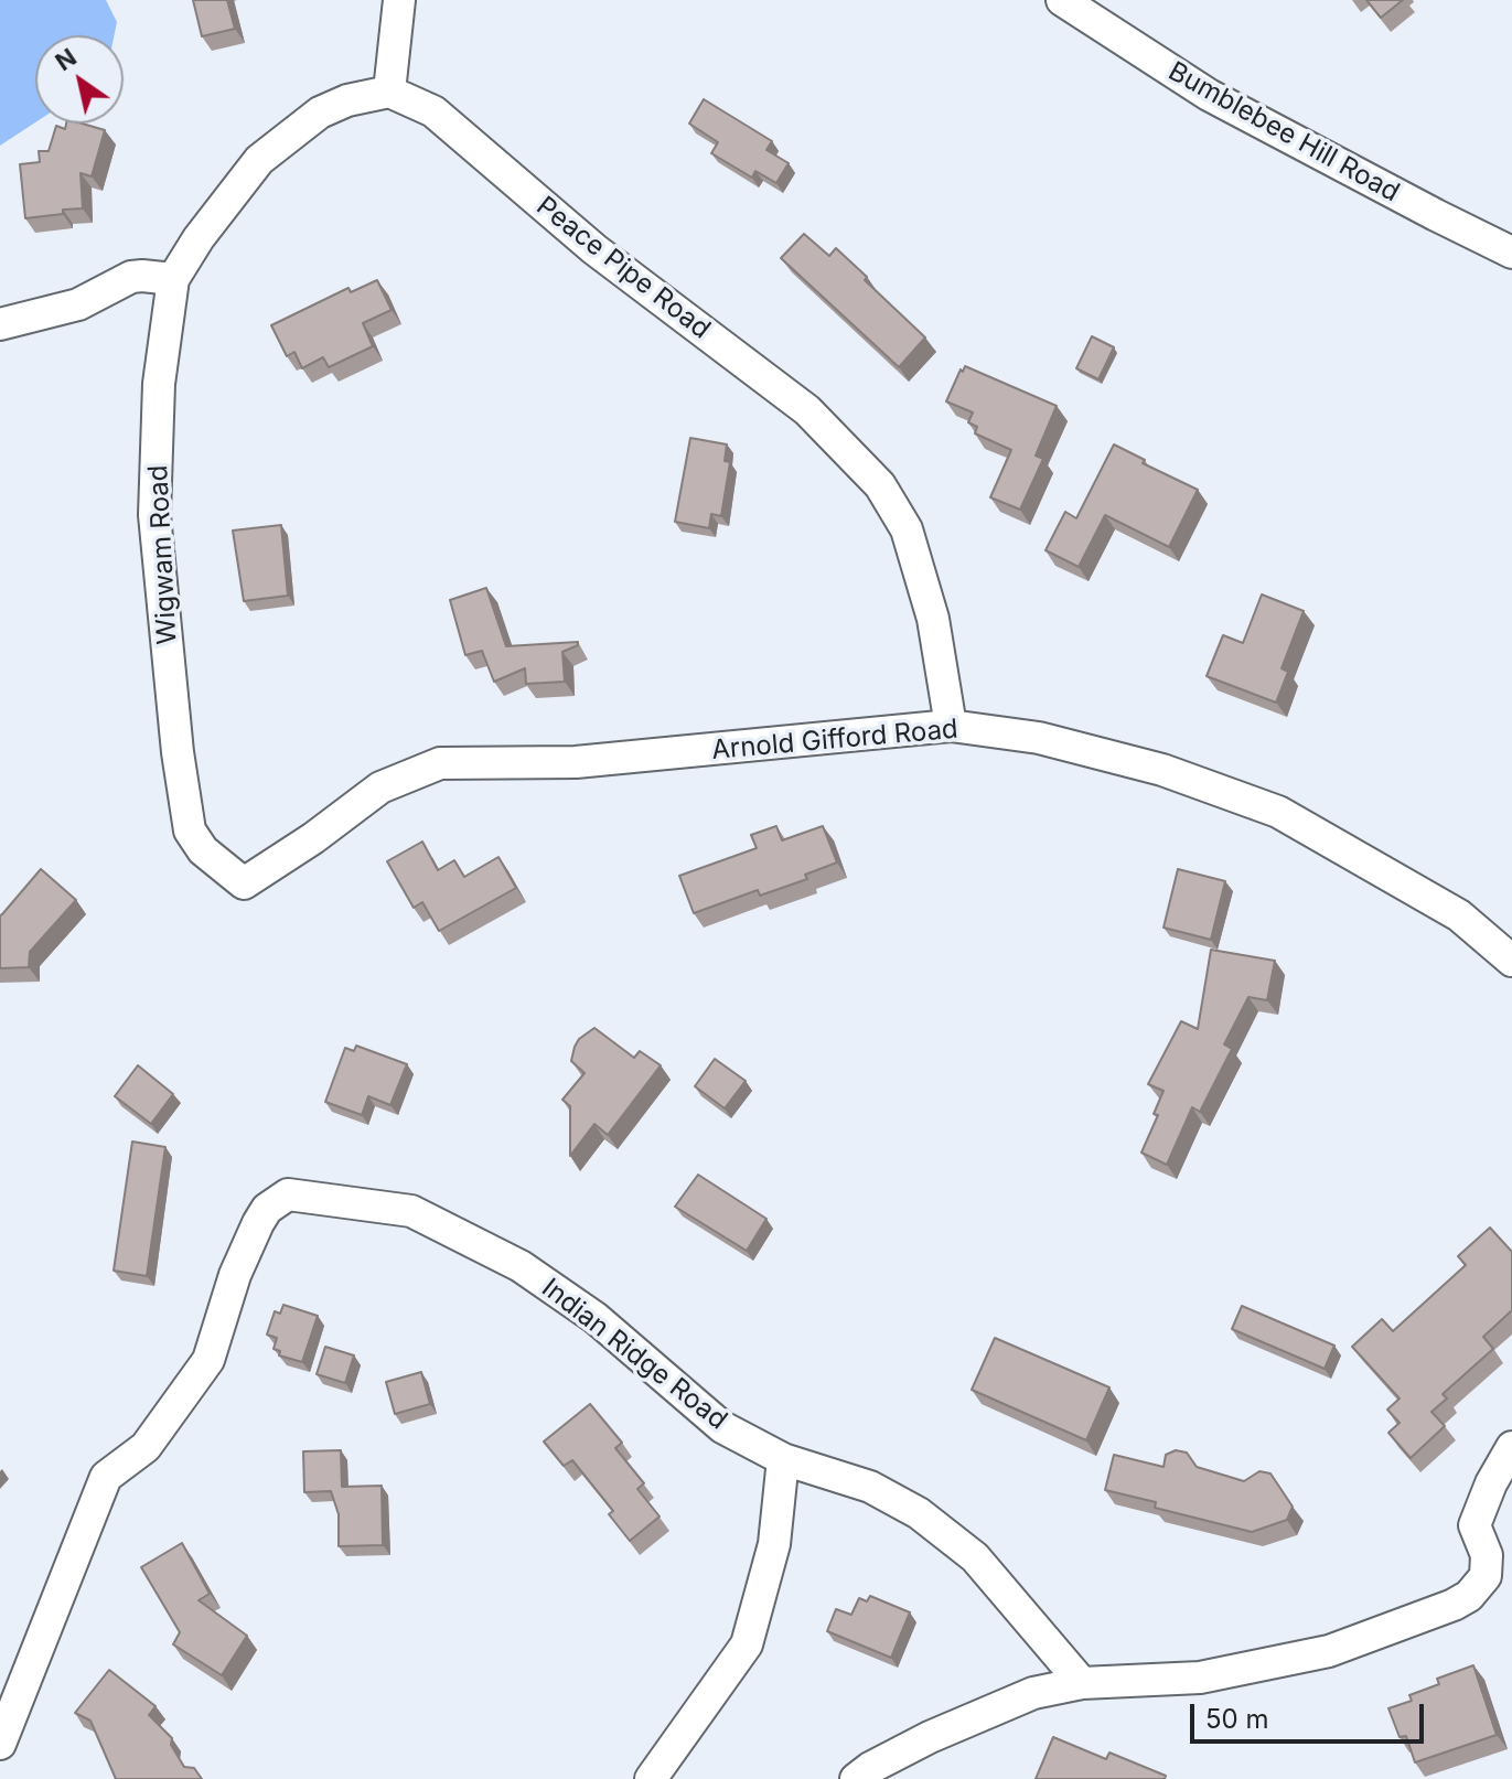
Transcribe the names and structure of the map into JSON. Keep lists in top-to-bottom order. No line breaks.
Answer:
{"streets":{"street":["Bumblebee Hill Road","Peace Pipe Road","Wigwam Road","Arnold Gifford Road","Indian Ridge Road"]},"crossings":[["Peace Pipe Road","Arnold Gifford Road"],["Wigwam Road","Arnold Gifford Road"]],"scale_bar":"50 m","north":"top left"}
